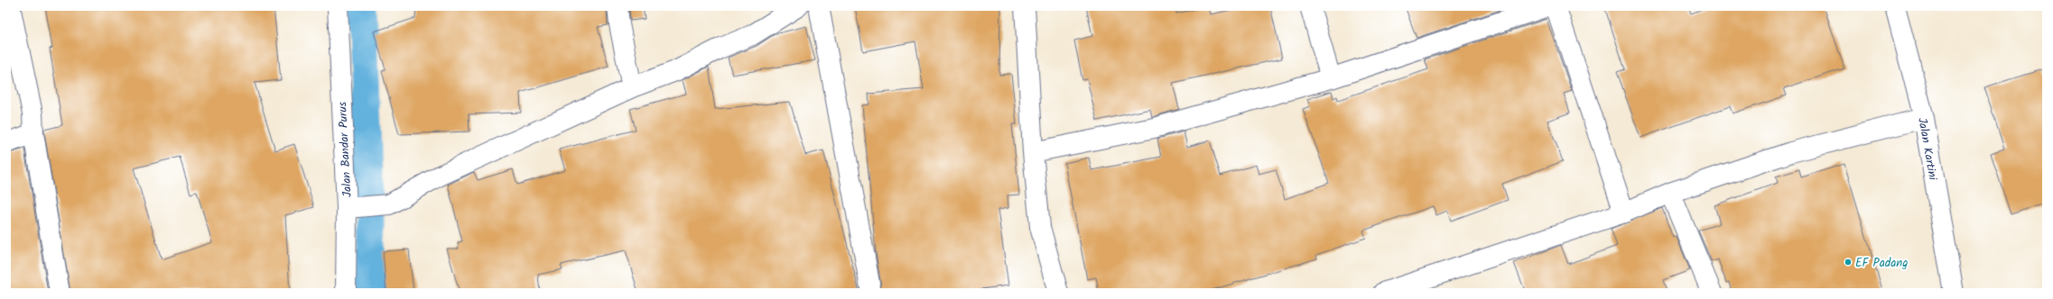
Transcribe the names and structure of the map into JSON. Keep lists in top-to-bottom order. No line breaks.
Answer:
{"streets":{"street":["Jalan Kartini","Jalan Bandar Purus"]},"places":["EF Padang"]}
